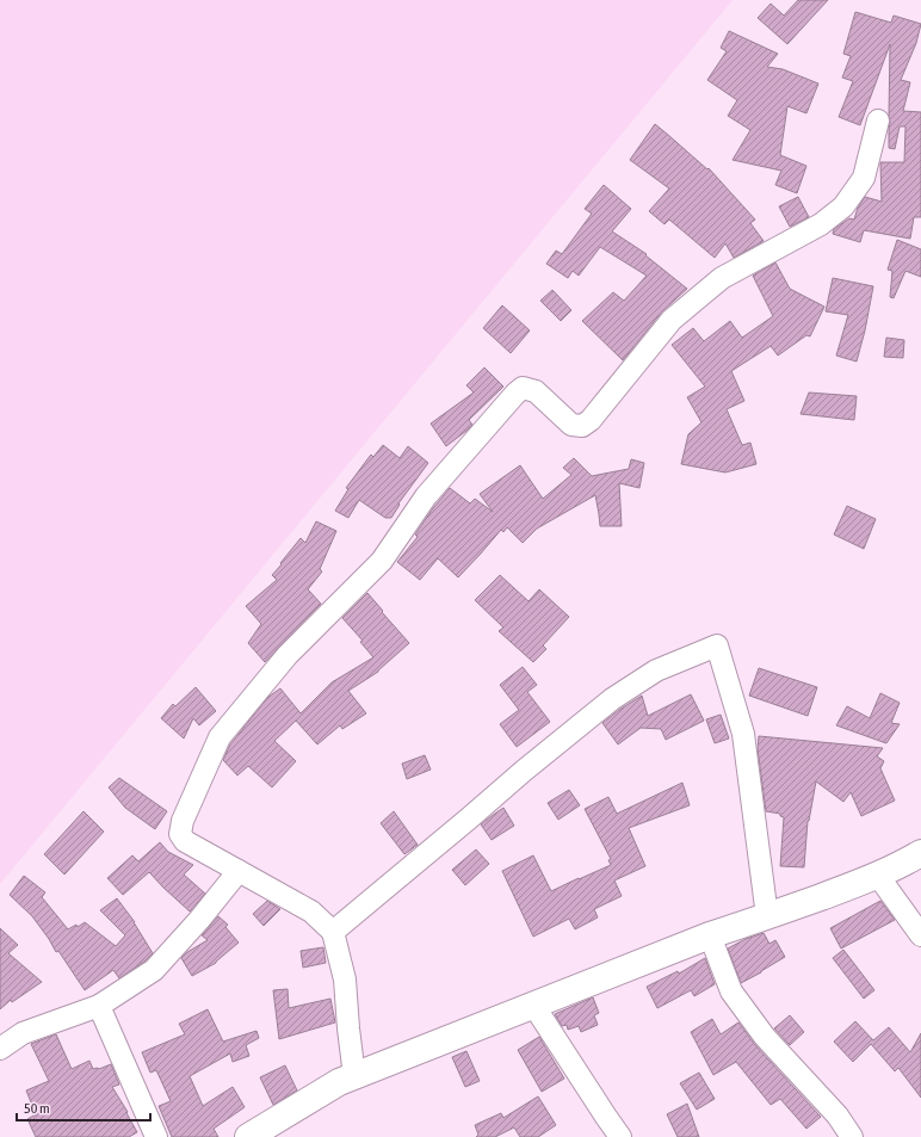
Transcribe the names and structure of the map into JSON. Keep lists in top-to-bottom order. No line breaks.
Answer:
{"scale_bar":"50 m"}
